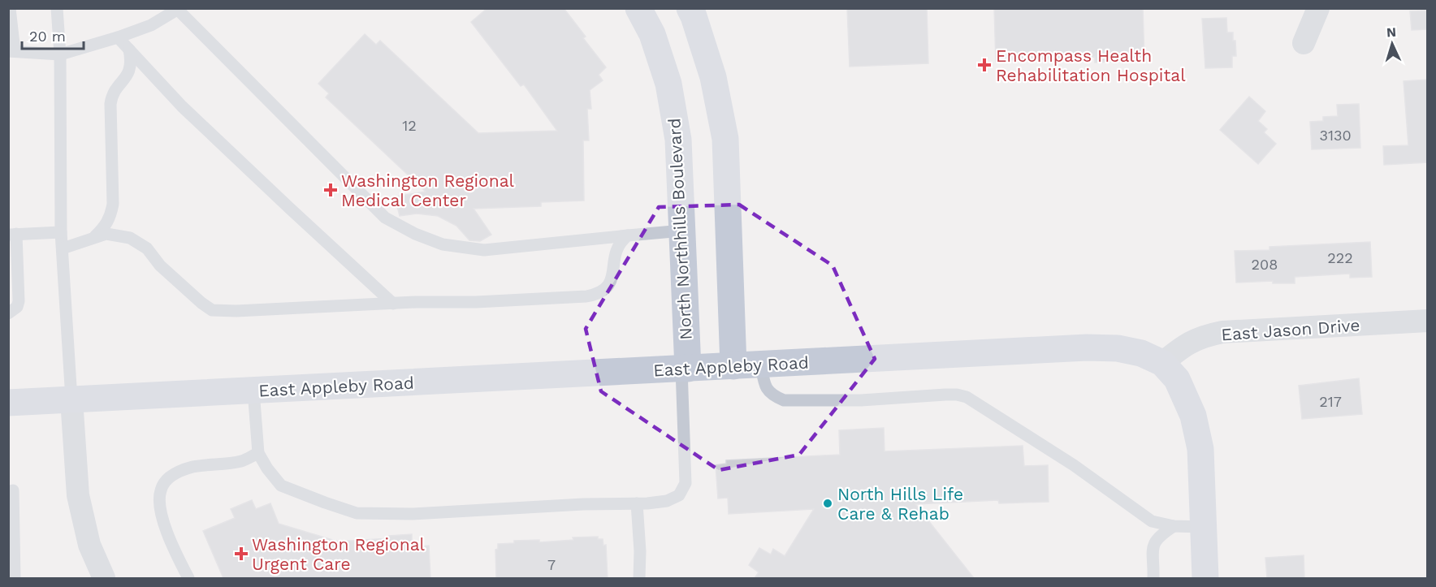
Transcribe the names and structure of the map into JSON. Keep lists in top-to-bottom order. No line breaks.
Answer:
{"streets":{"street":["North Northhills Boulevard","East Jason Drive","East Appleby Road"]},"crossings":[["North Northhills Boulevard","East Appleby Road"],["East Jason Drive","East Appleby Road"]],"places":{"health":["Encompass Health Rehabilitation Hospital","Washington Regional Medical Center","Washington Regional Urgent Care"],"other":["North Hills Life Care & Rehab"]},"house_numbers":["12","3130","222","208","217","7"],"scale_bar":"20 m","north":"top"}
